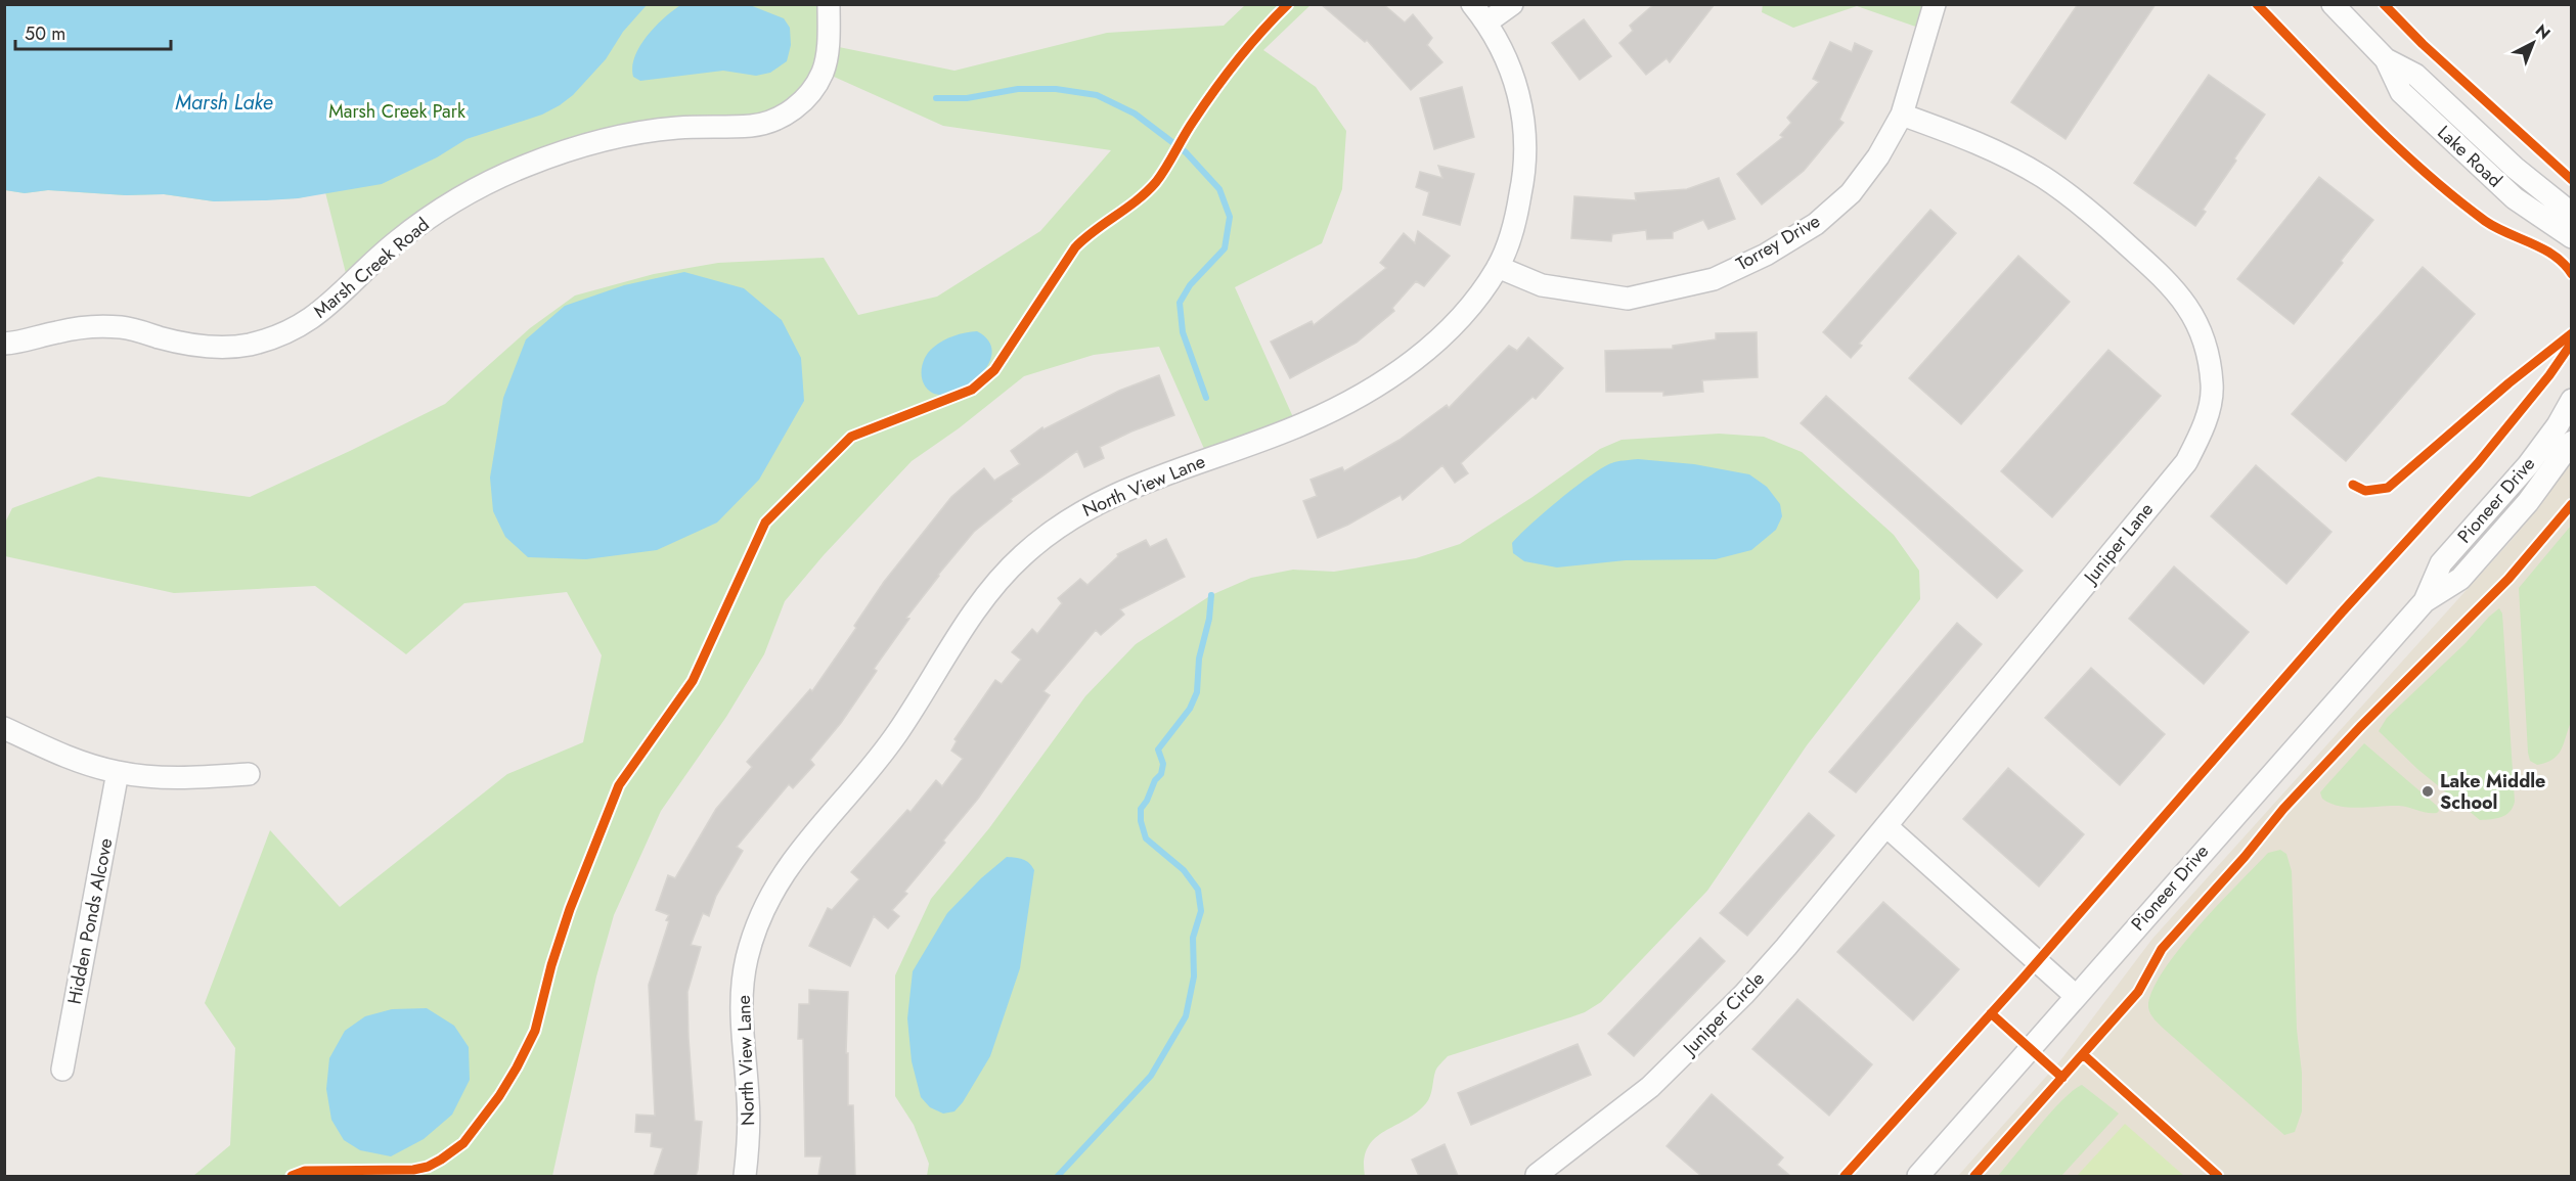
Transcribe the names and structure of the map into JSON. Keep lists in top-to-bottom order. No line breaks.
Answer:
{"streets":{"street":["Lake Road","Torrey Drive","Marsh Creek Road","North View Lane","Pioneer Drive","Juniper Lane","Hidden Ponds Alcove","Juniper Circle"]},"crossings":[["Torrey Drive","North View Lane"],["Torrey Drive","Juniper Lane"],["Juniper Lane","Juniper Circle"]],"water":["Marsh Lake"],"parks":["Marsh Creek Park"],"places":["Lake Middle School"],"scale_bar":"50 m","north":"top right"}
